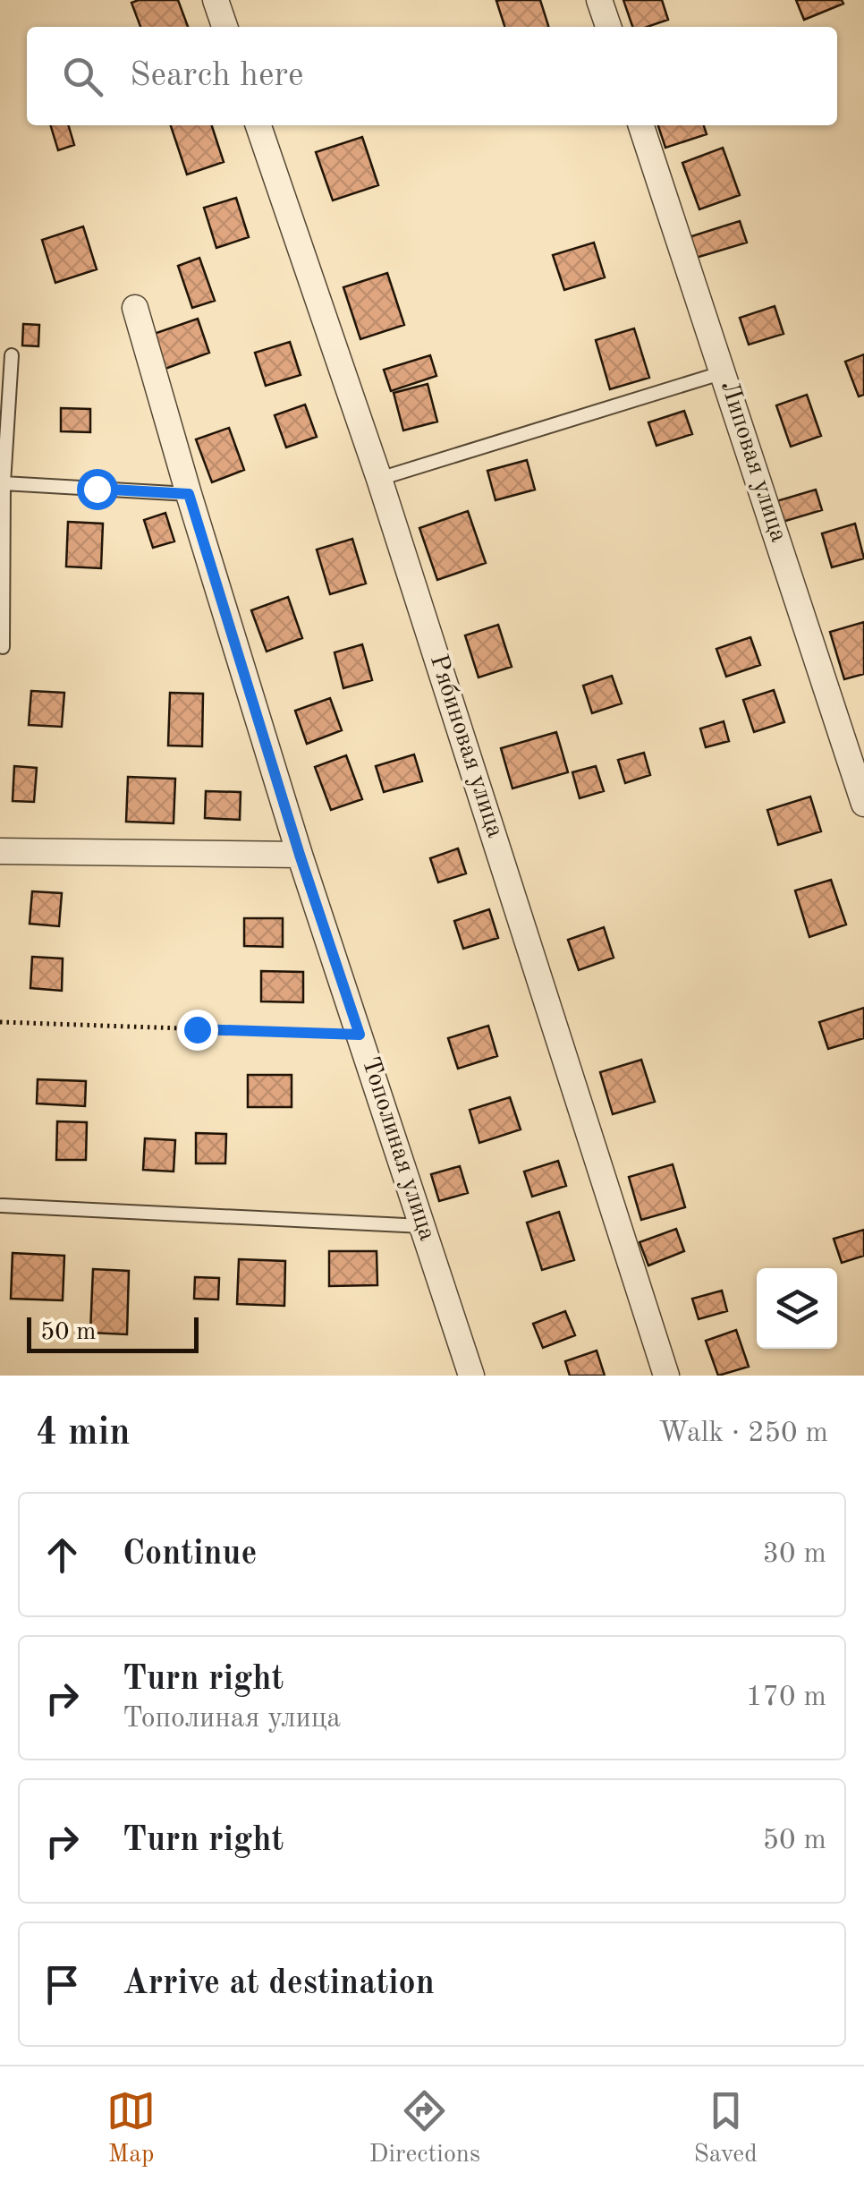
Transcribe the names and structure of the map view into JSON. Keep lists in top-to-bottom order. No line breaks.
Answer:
{"streets":{"street":["Липовая улица","Рябиновая улица","Тополиная улица"]},"scale_bar":"50 m","page":{"search":"Search here","scale":"50 m","heading":["4 min","Walk · 250 m"],"list":[["Continue","30 m"],["Turn right","Тополиная улица","170 m"],["Turn right","50 m"],"Arrive at destination"],"nav":["Map","Directions","Saved"]}}
